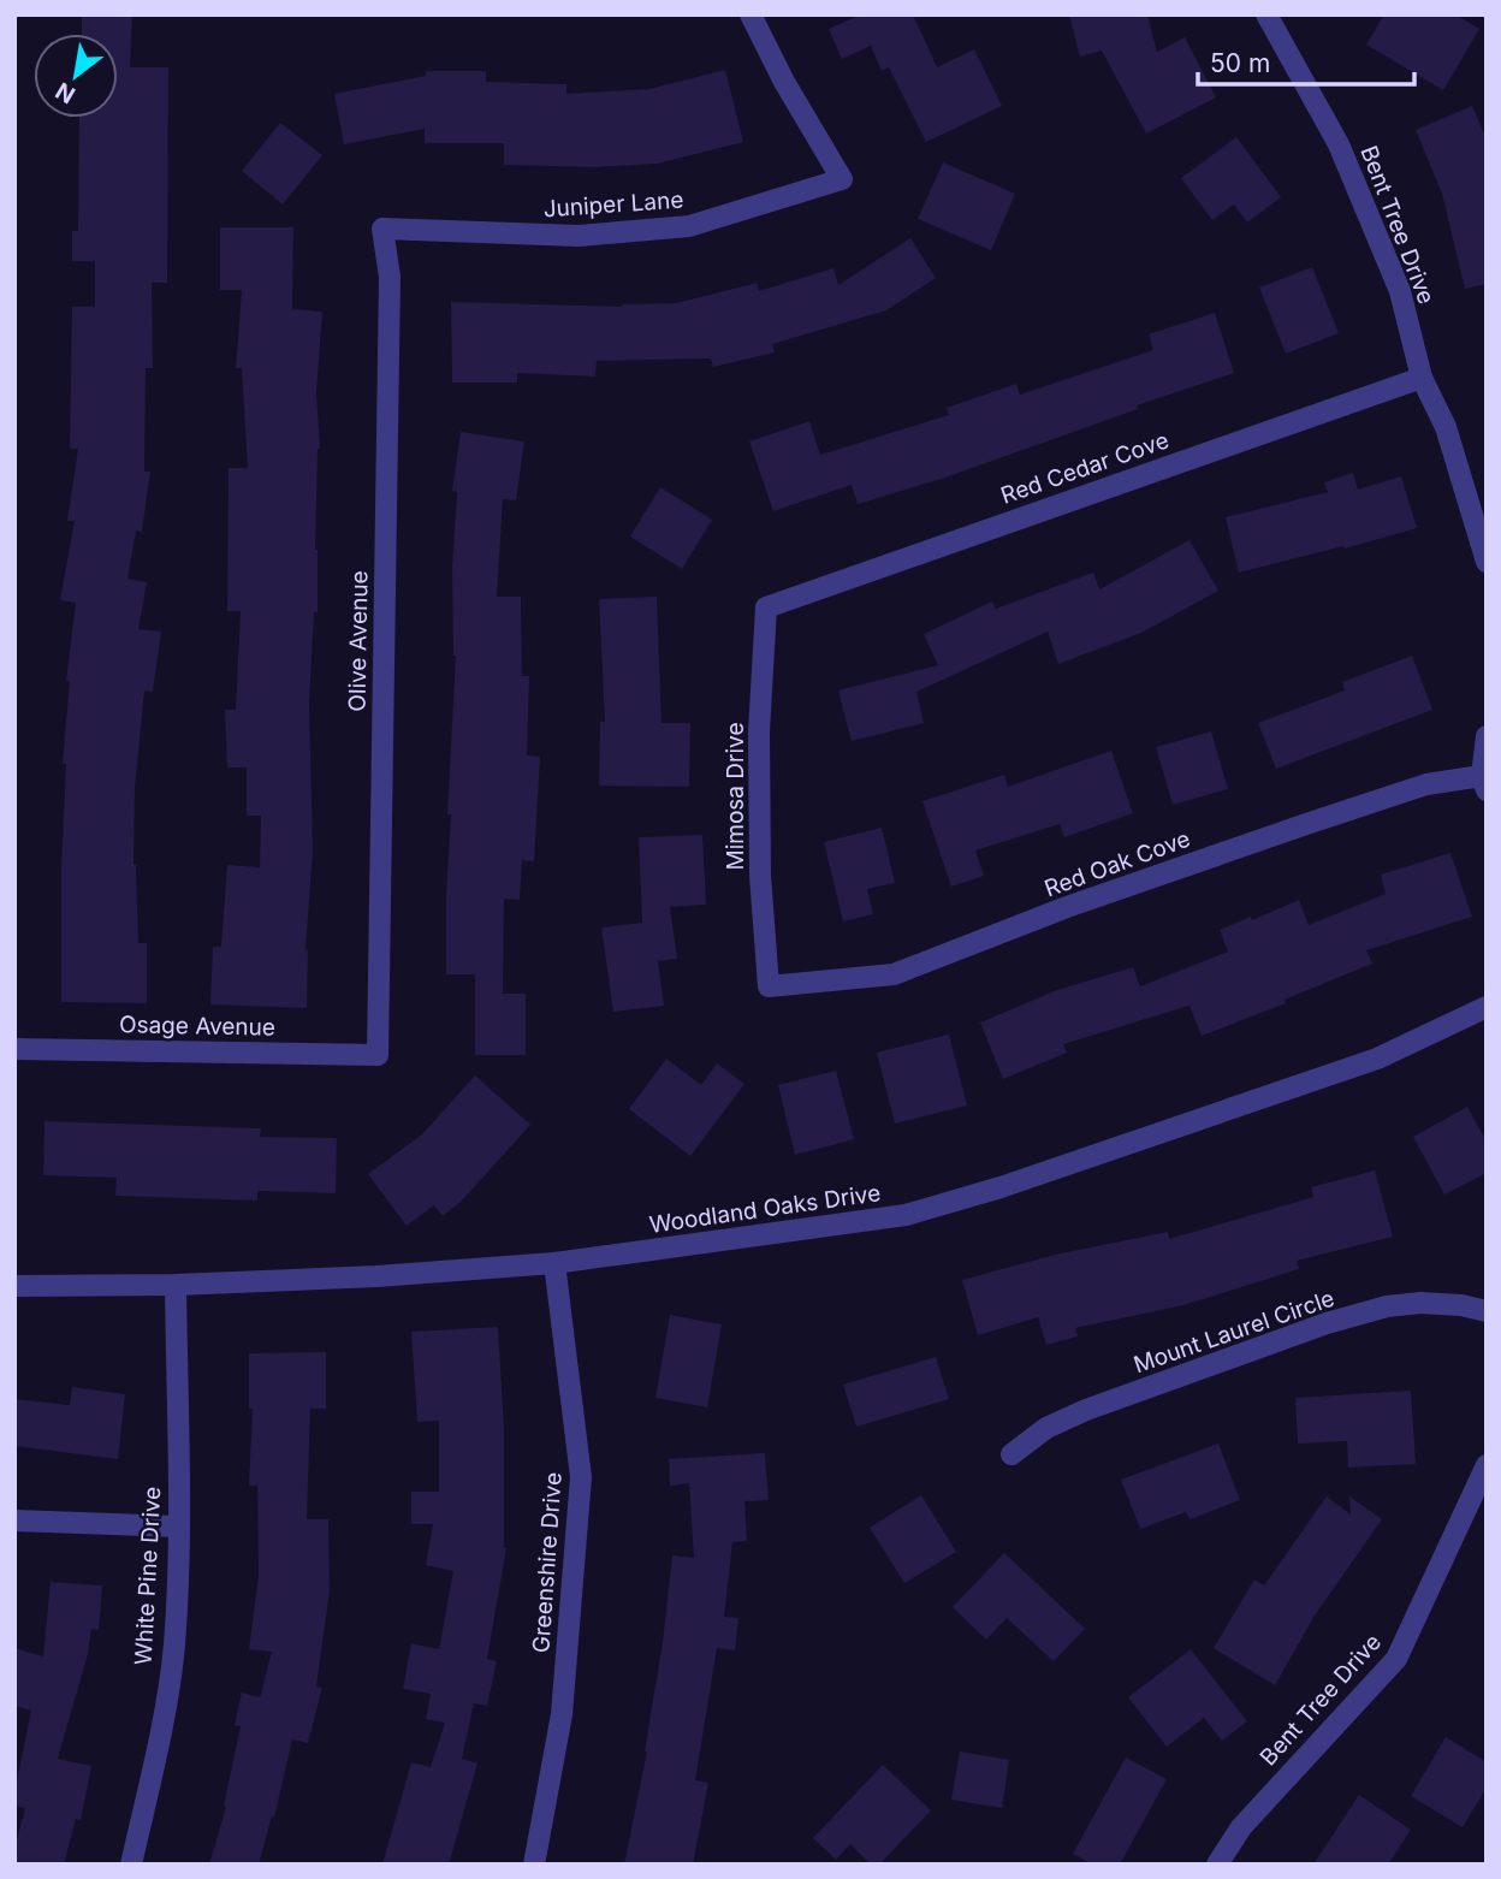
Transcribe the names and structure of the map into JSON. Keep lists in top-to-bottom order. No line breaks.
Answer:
{"streets":{"street":["Juniper Lane","Bent Tree Drive","Red Cedar Cove","Olive Avenue","Mimosa Drive","Red Oak Cove","Osage Avenue","Woodland Oaks Drive","Mount Laurel Circle","Greenshire Drive","White Pine Drive"]},"crossings":[["Juniper Lane","Olive Avenue"],["Bent Tree Drive","Red Cedar Cove"],["Red Cedar Cove","Mimosa Drive"],["Olive Avenue","Osage Avenue"],["Mimosa Drive","Red Oak Cove"],["Woodland Oaks Drive","Greenshire Drive"],["Woodland Oaks Drive","White Pine Drive"]],"scale_bar":"50 m","north":"bottom left"}
